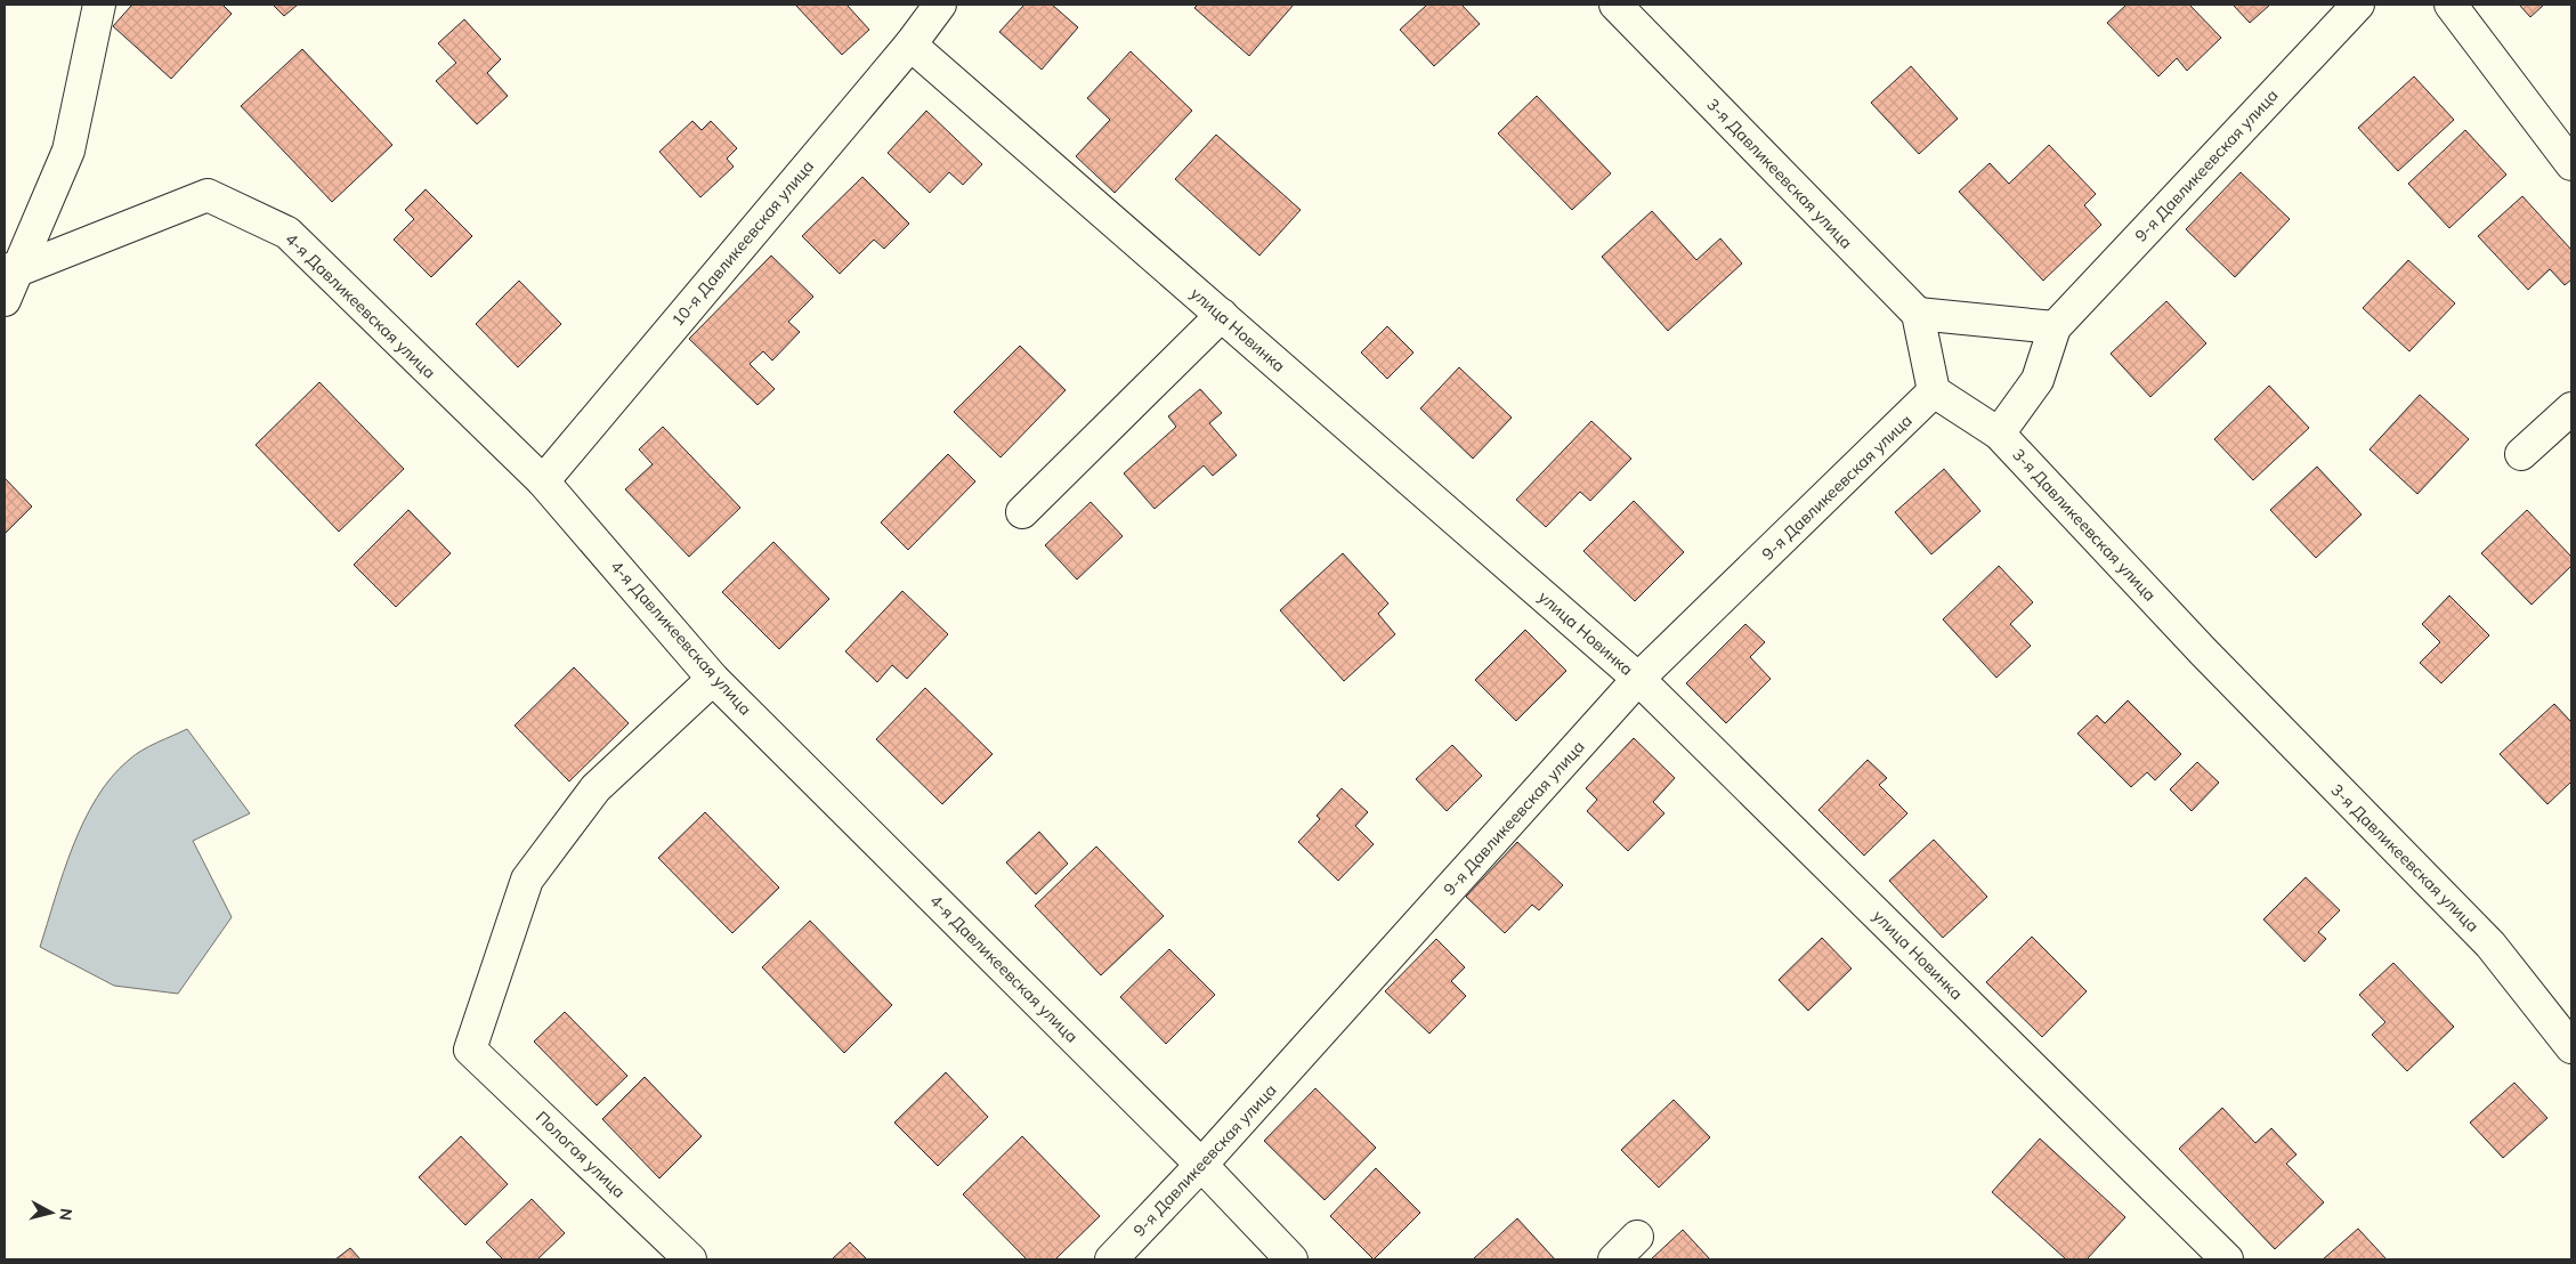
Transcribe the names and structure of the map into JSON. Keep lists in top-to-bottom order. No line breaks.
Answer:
{"streets":{"street":["9-я Давликеевская улица","3-я Давликеевская улица","10-я Давликеевская улица","4-я Давликеевская улица","улица Новинка","Пологая улица"]},"crossings":[["9-я Давликеевская улица","3-я Давликеевская улица"],["9-я Давликеевская улица","4-я Давликеевская улица"],["9-я Давликеевская улица","улица Новинка"],["10-я Давликеевская улица","4-я Давликеевская улица"],["10-я Давликеевская улица","улица Новинка"],["4-я Давликеевская улица","Пологая улица"]],"north":"right"}
